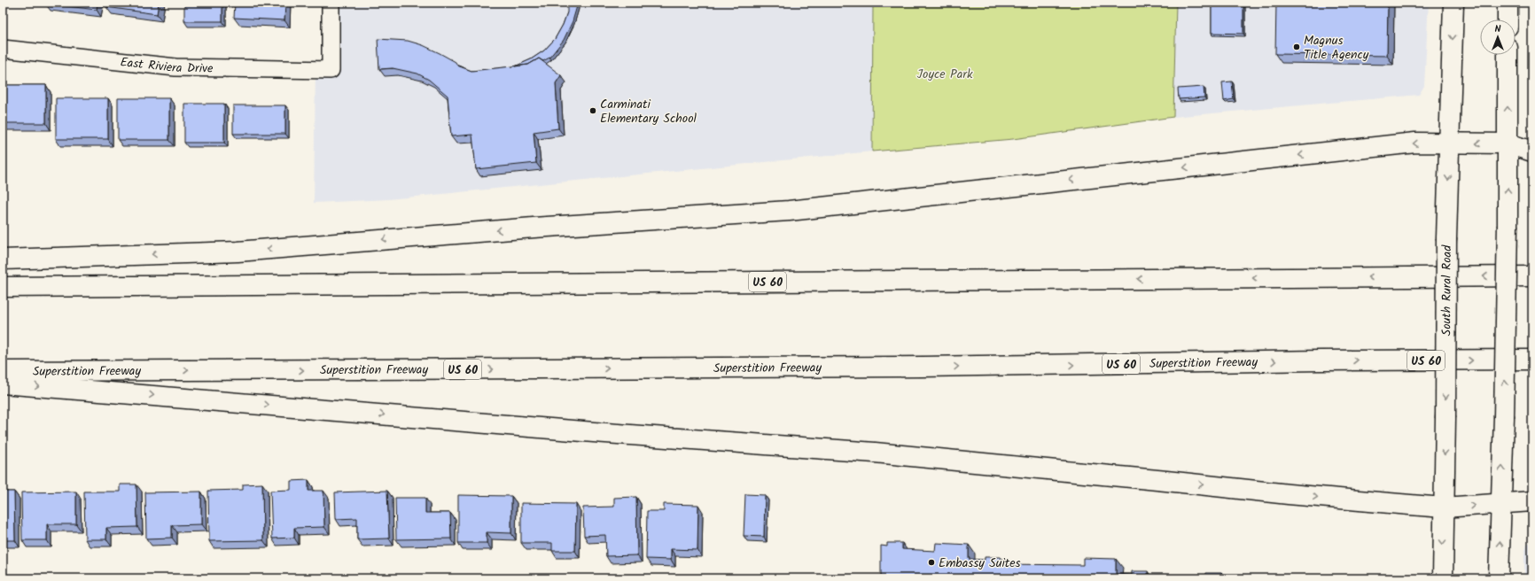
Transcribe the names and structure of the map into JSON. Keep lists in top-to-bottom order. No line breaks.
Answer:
{"streets":{"main road":["US 60","South Rural Road","Superstition Freeway"],"street":["East Riviera Drive"]},"parks":["Joyce Park"],"places":["Magnus Title Agency","Carminati Elementary School","Embassy Suites"],"north":"top"}
